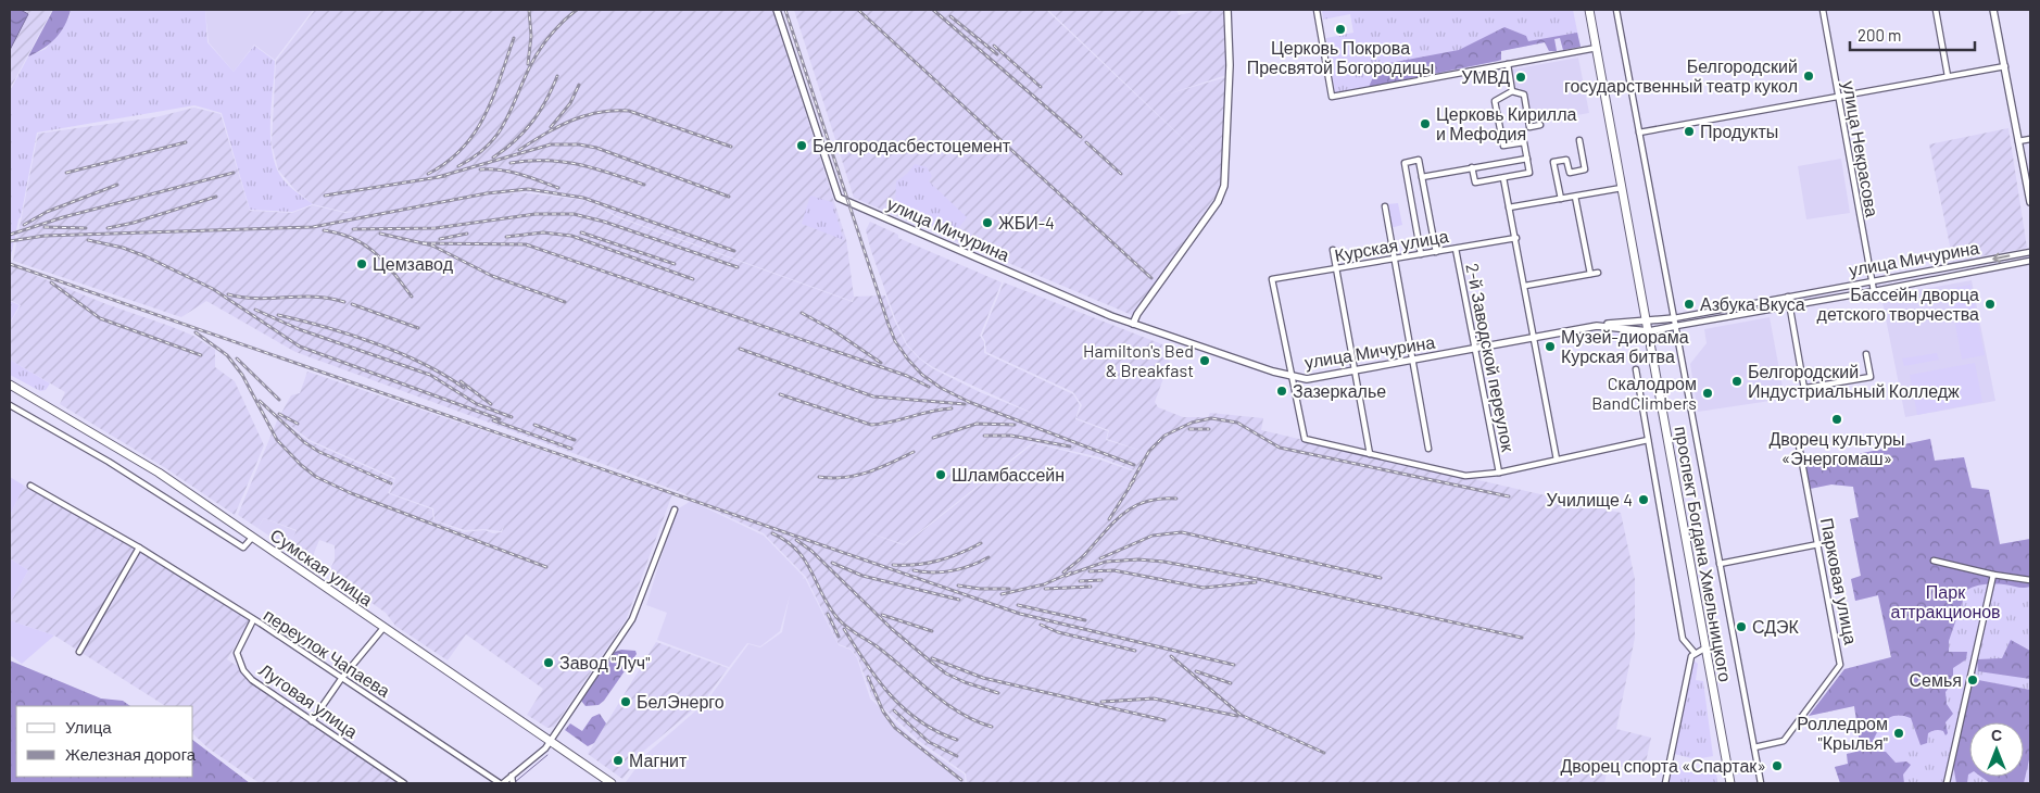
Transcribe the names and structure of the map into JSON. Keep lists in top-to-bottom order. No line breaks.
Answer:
{"streets":{"main road":["проспект Богдана Хмельницкого","Сумская улица"],"street":["улица Некрасова","улица Мичурина","Курская улица","2-й Заводской переулок","Парковая улица","переулок Чапаева","Луговая улица"]},"crossings":[["улица Некрасова","улица Мичурина"],["улица Мичурина","Курская улица"],["улица Мичурина","2-й Заводской переулок"],["улица Мичурина","проспект Богдана Хмельницкого"],["Курская улица","2-й Заводской переулок"],["переулок Чапаева","Луговая улица"]],"parks":["Парк аттракционов"],"places":["Церковь Покрова Пресвятой Богородицы","Белгородский государственный театр кукол","УМВД","Церковь Кирилла и Мефодия","Продукты","Белгородасбестоцемент","ЖБИ-4","Цемзавод","Азбука Вкуса","Бассейн дворца детского творчества","Музей-диорама Курская битва","Hamilton's Bed & Breakfast","Белгородский Индустриальный Колледж","Зазеркалье","Cкалодром BandClimbers","Дворец культуры «Энергомаш»","Шламбассейн","Училище 4","СДЭК","Завод \"Луч\"","Семья","БелЭнерго","Ролледром \"Крылья\"","Магнит","Дворец спорта «Спартак»"],"legend":["Улица","Железная дорога"],"scale_bar":"200 m","north":"top"}
